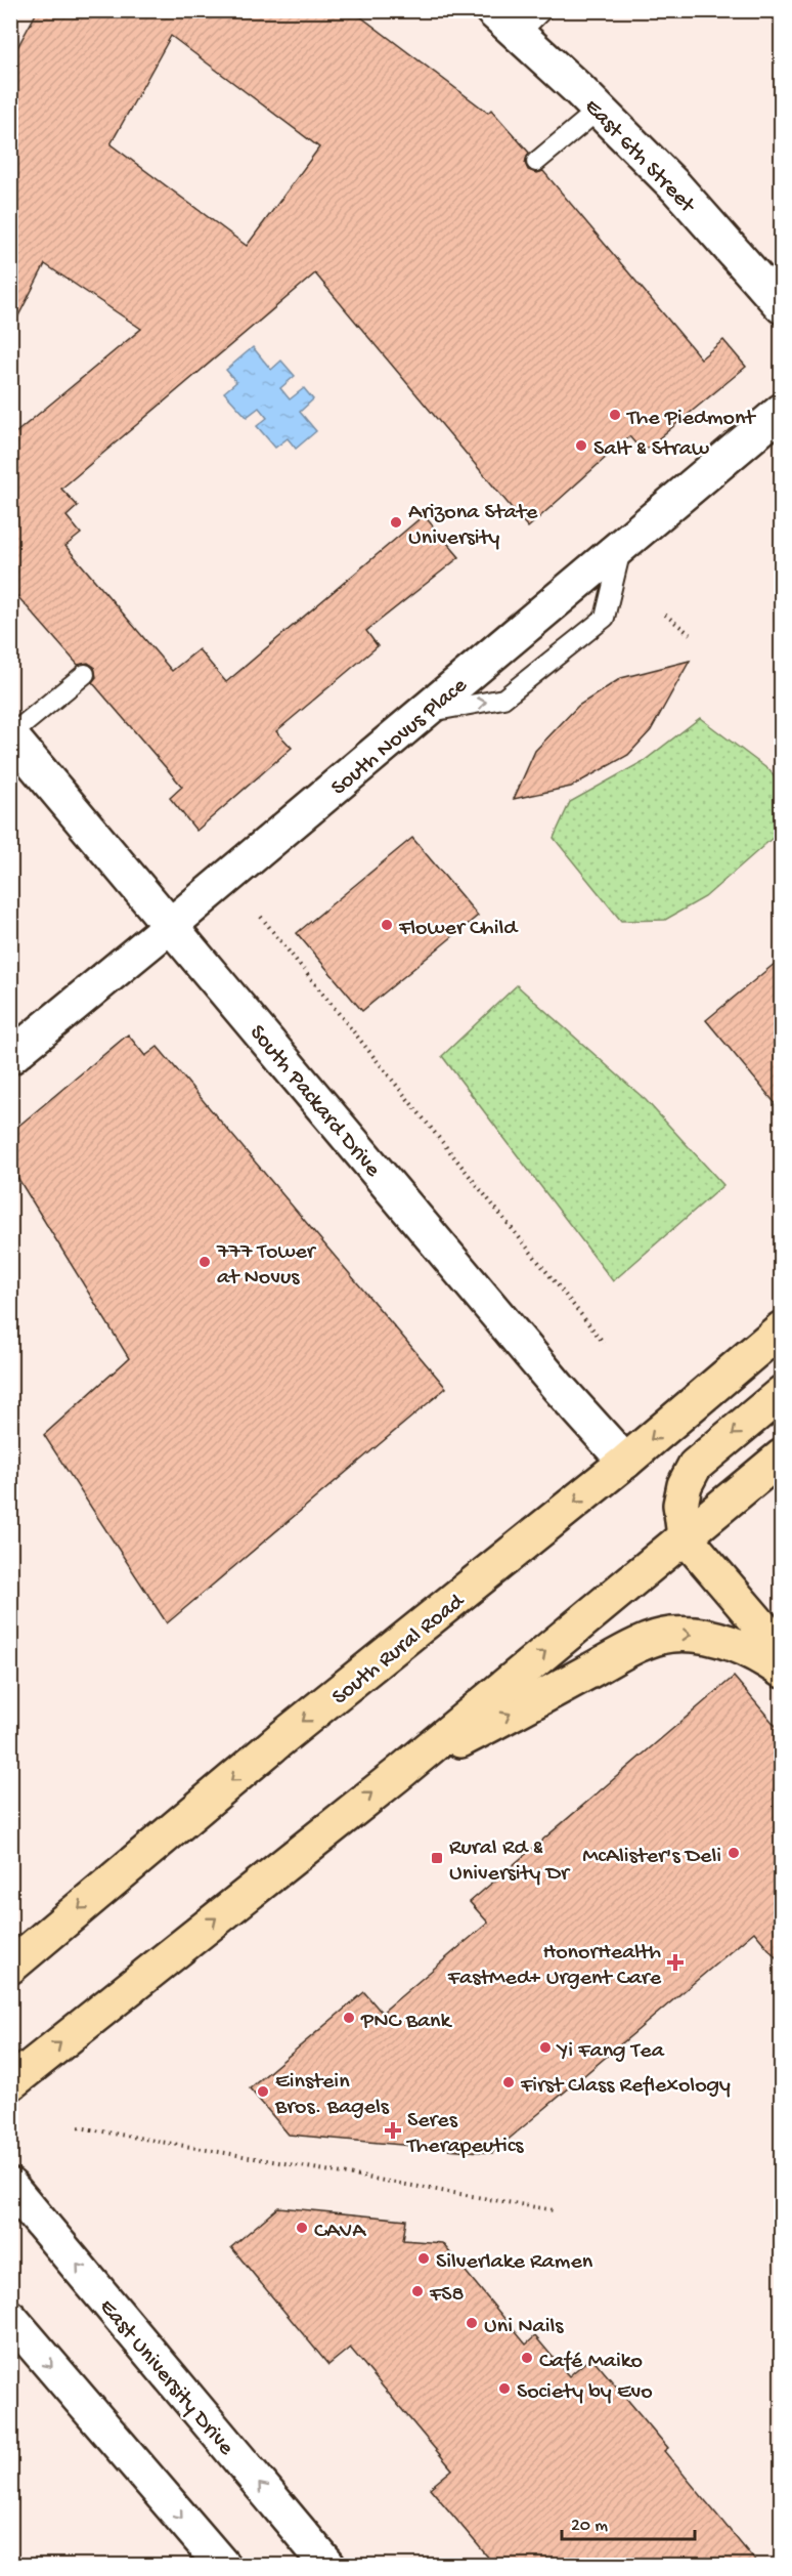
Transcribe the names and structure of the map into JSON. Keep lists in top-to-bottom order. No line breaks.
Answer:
{"streets":{"main road":["South Rural Road"],"street":["East 6th Street","South Novus Place","South Packard Drive","East University Drive"]},"crossings":[["South Novus Place","South Packard Drive"],["South Packard Drive","South Rural Road"]],"places":{"other":["The Piedmont","Salt & Straw","Arizona State University","Flower Child","777 Tower at Novus","McAlister's Deli","PNC Bank","Yi Fang Tea","First Class Reflexology","Einstein Bros. Bagels","CAVA","Silverlake Ramen","FS8","Uni Nails","Café Maiko","Society by Evo"],"transit":["Rural Rd & University Dr"],"health":["HonorHealth FastMed+ Urgent Care","Seres Therapeutics"]},"scale_bar":"20 m"}
